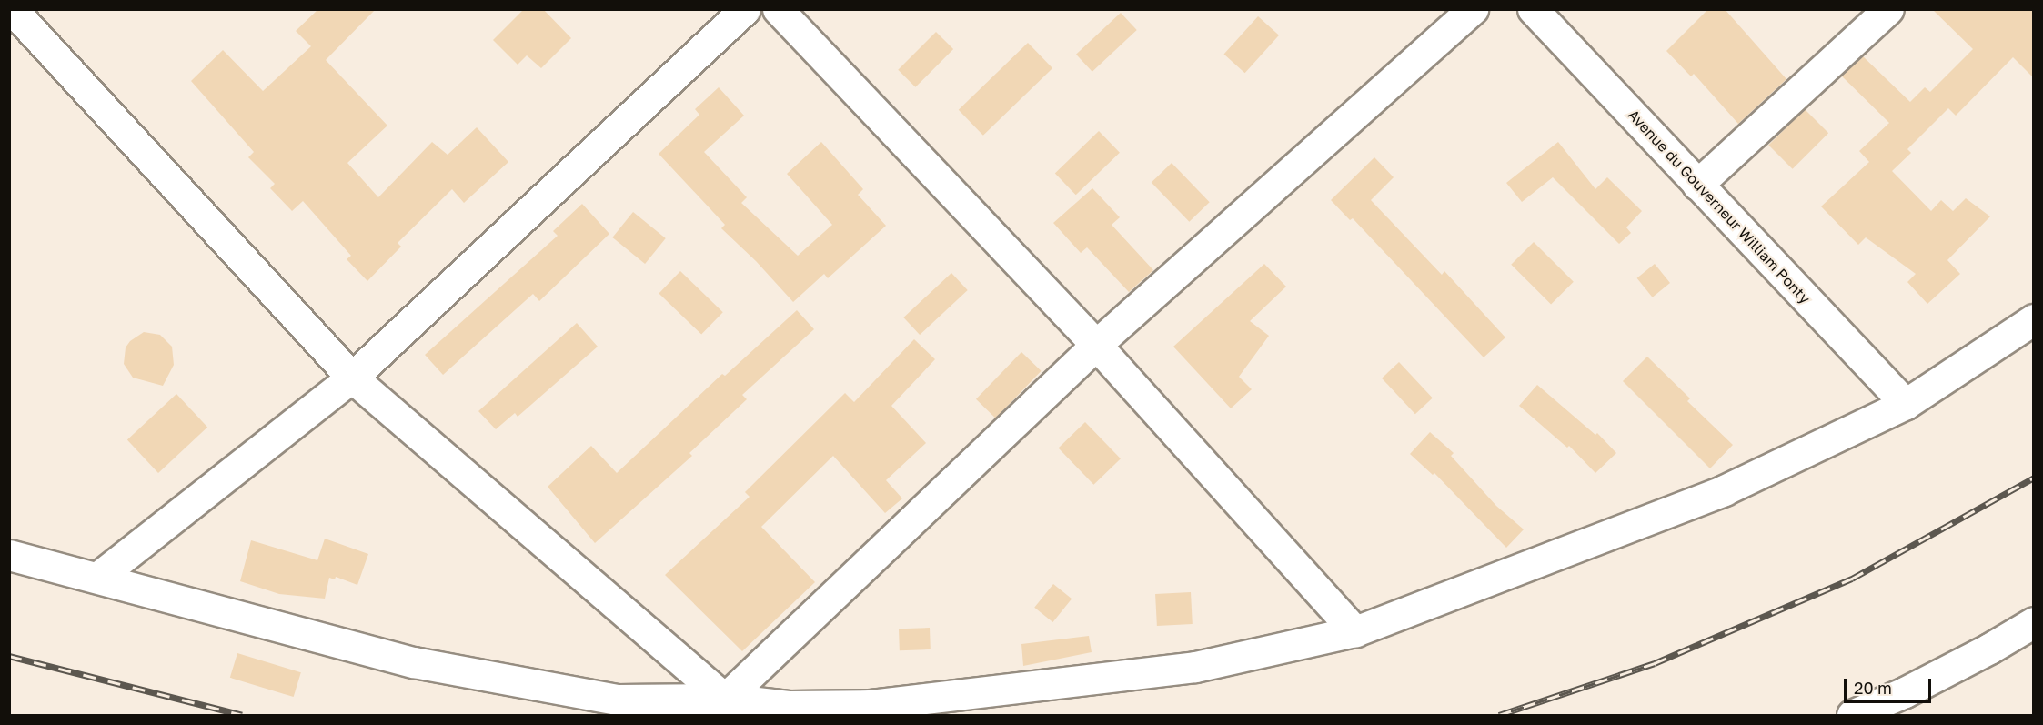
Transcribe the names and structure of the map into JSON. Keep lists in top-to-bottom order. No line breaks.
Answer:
{"streets":{"street":["Avenue du Gouverneur William Ponty"]},"scale_bar":"20 m"}
